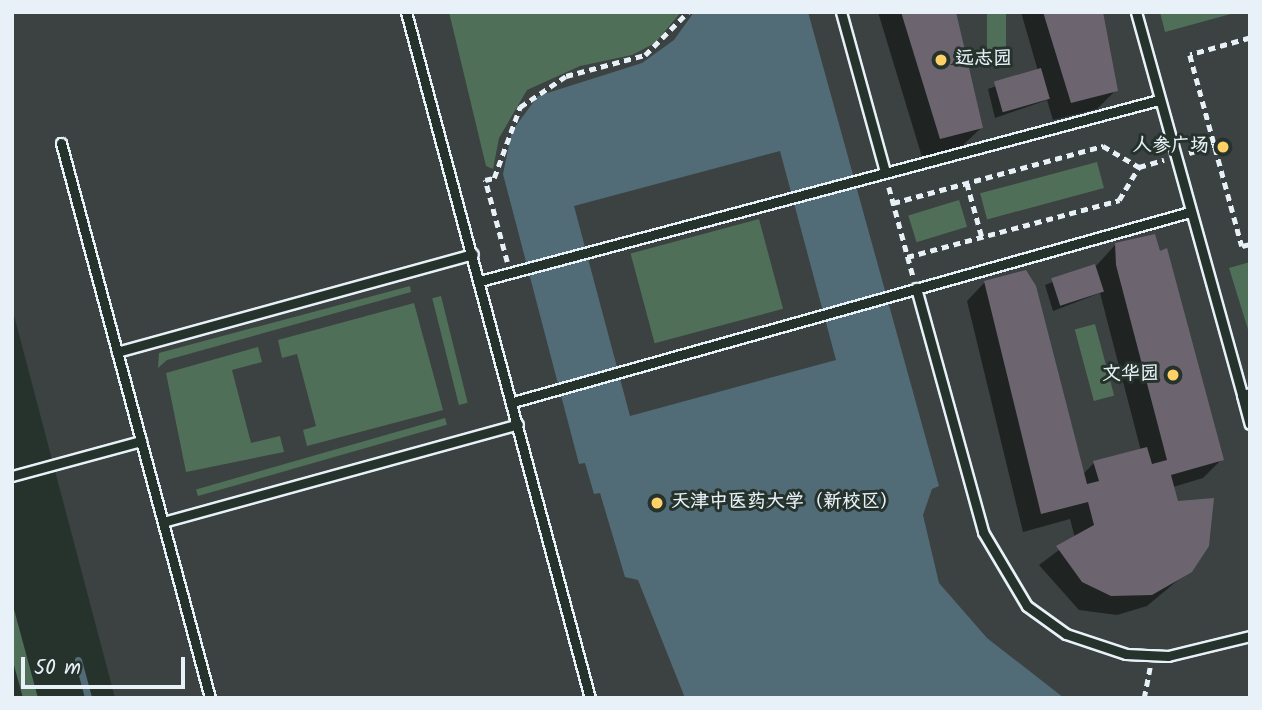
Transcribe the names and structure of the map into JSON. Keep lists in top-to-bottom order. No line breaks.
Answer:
{"places":["远志园","人参广场","文华园","天津中医药大学（新校区）"],"scale_bar":"50 m"}
